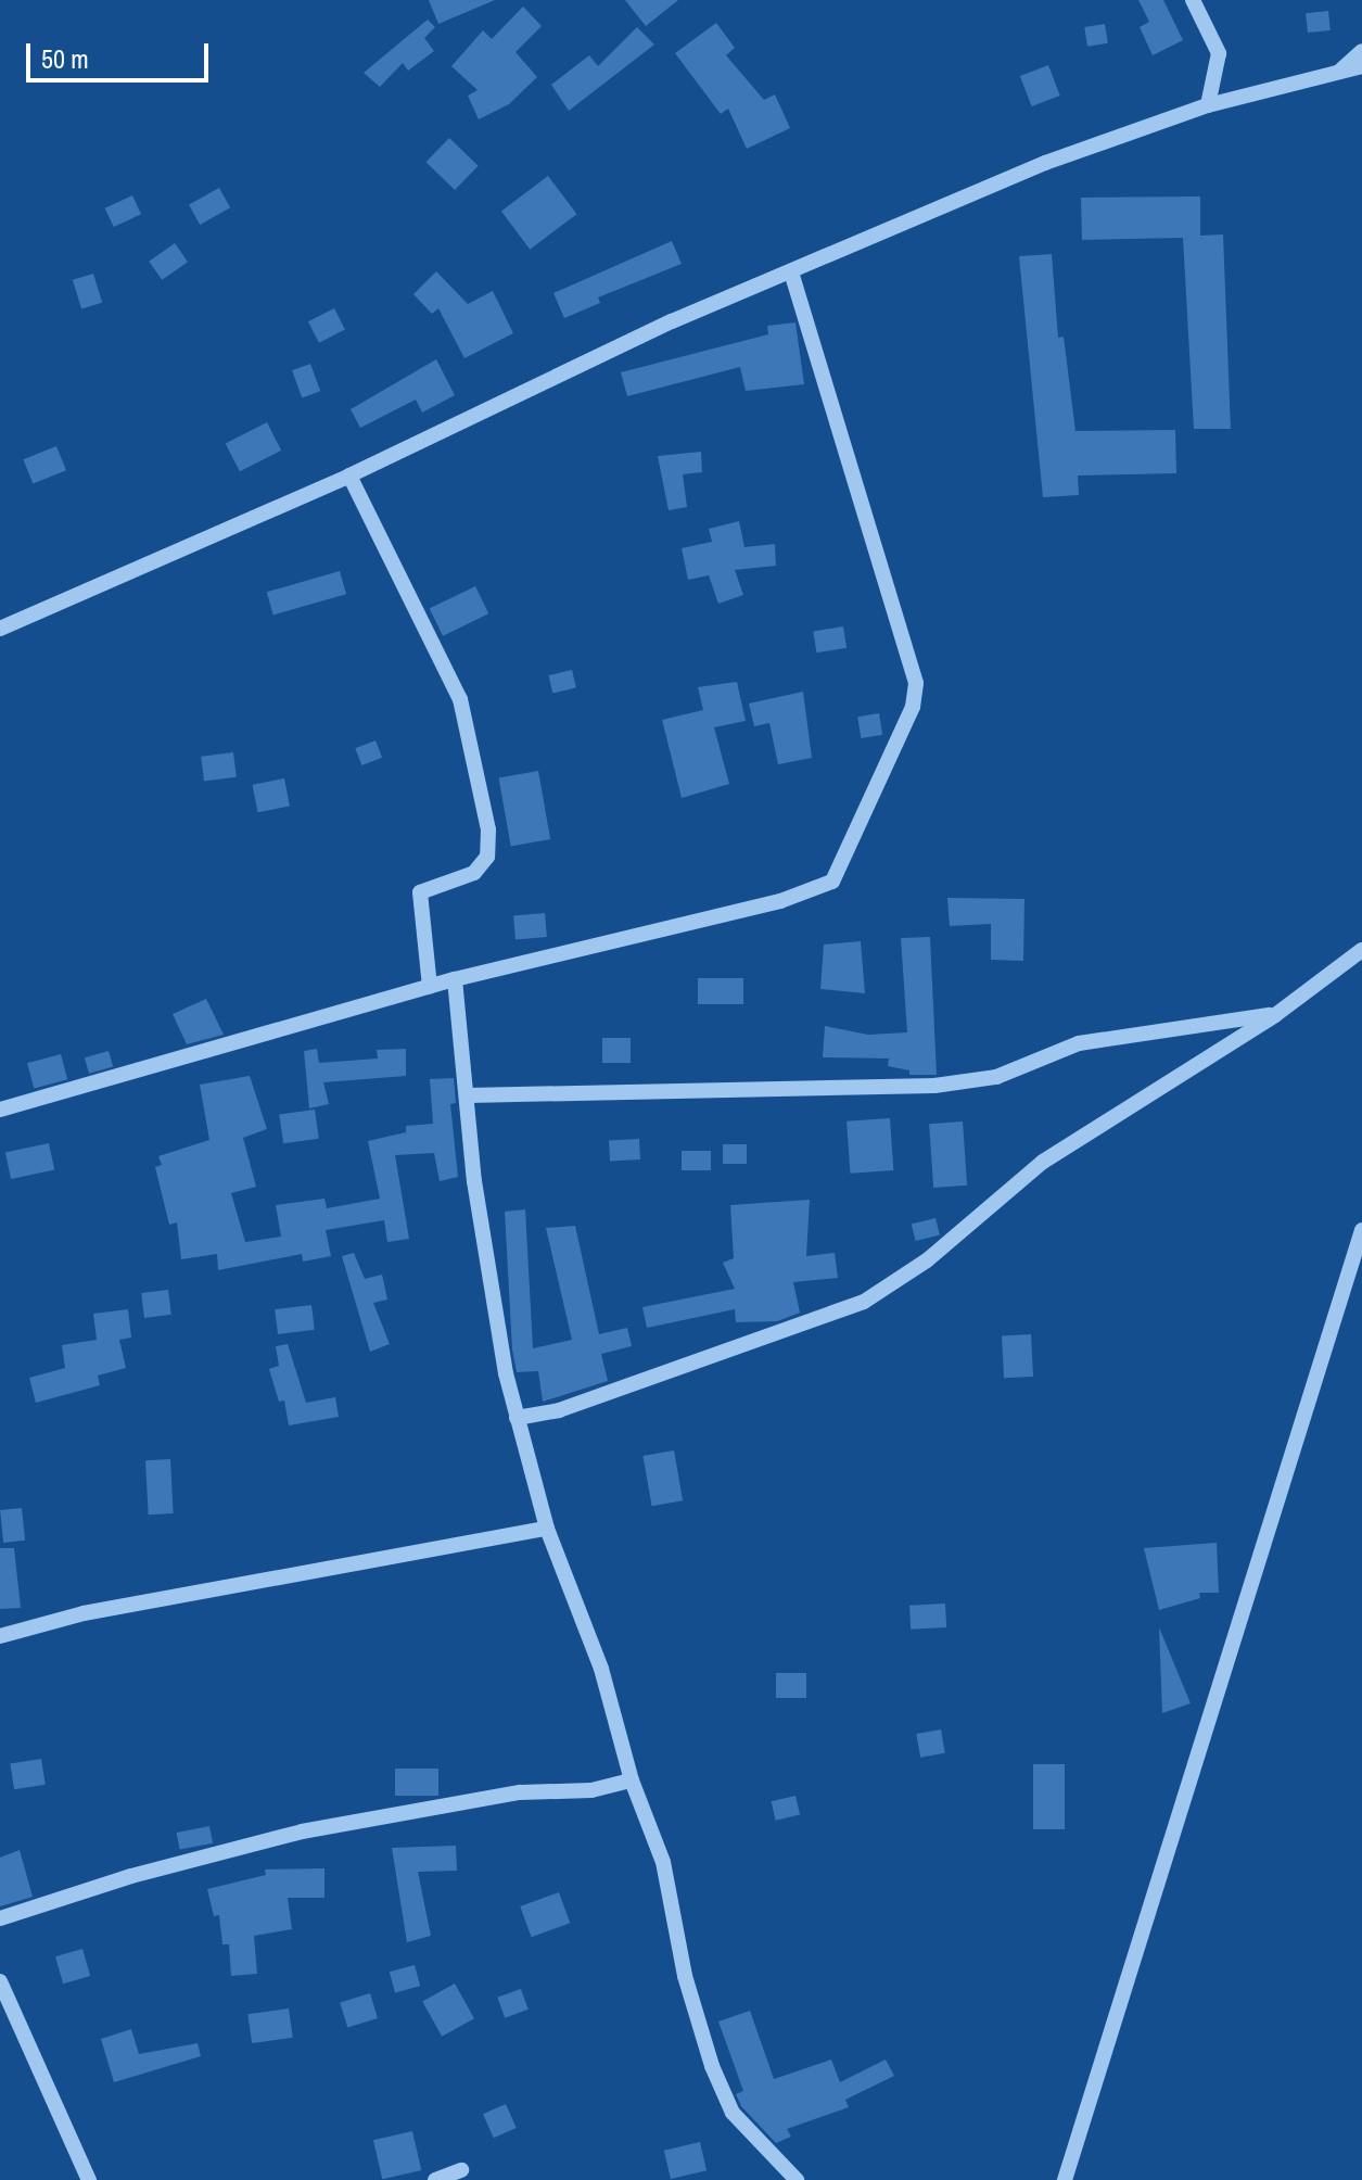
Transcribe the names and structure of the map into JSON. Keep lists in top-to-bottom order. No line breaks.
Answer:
{"scale_bar":"50 m"}
